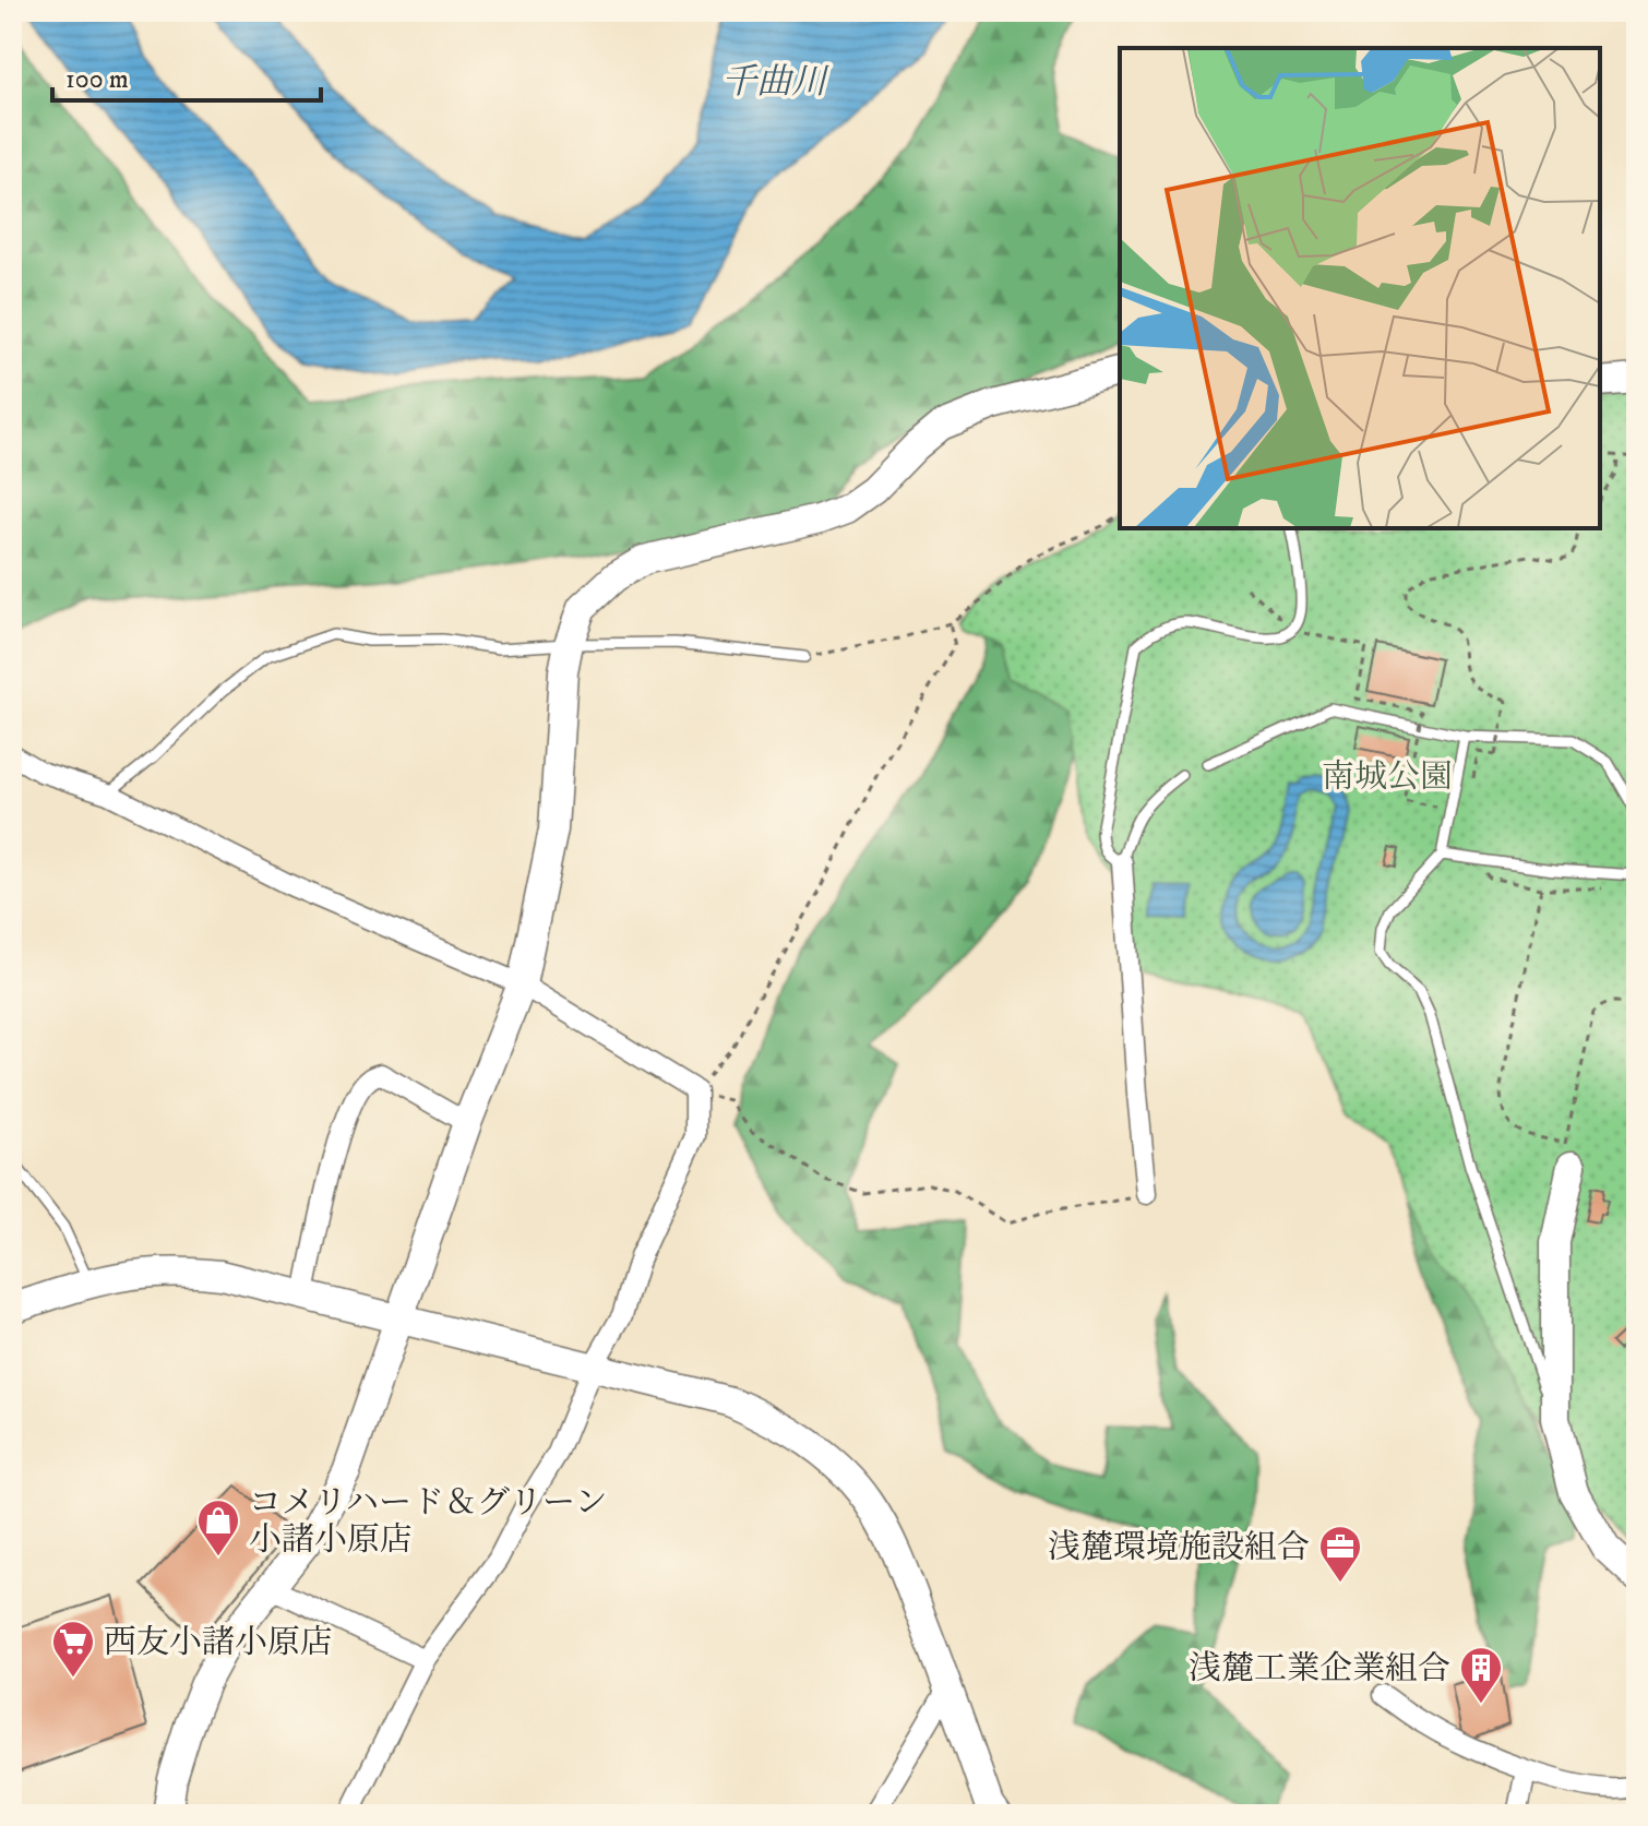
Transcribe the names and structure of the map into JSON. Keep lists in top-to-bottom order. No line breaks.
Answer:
{"water":["千曲川"],"parks":["南城公園"],"places":{"shop":["コメリハード＆グリーン 小諸小原店"],"office":["浅麓環境施設組合"],"supermarket":["西友小諸小原店"],"building":["浅麓工業企業組合"]},"scale_bar":"100 m"}
